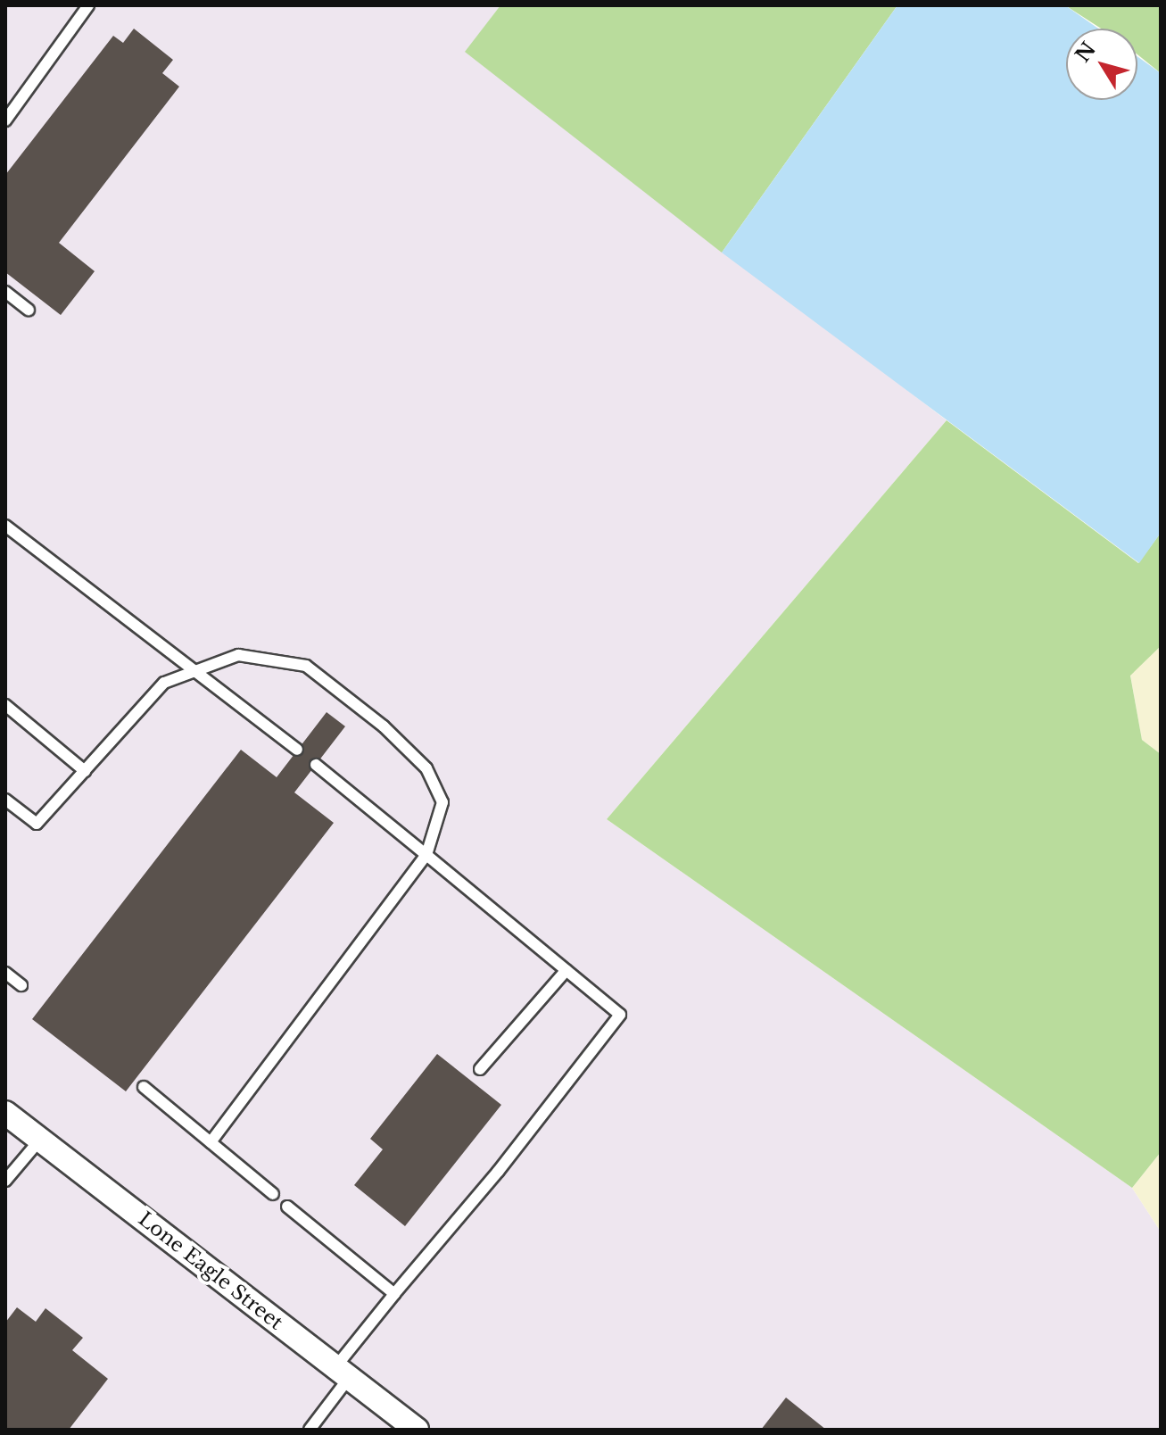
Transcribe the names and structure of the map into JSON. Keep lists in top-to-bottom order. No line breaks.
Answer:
{"streets":{"street":["Lone Eagle Street"]},"north":"top left"}
